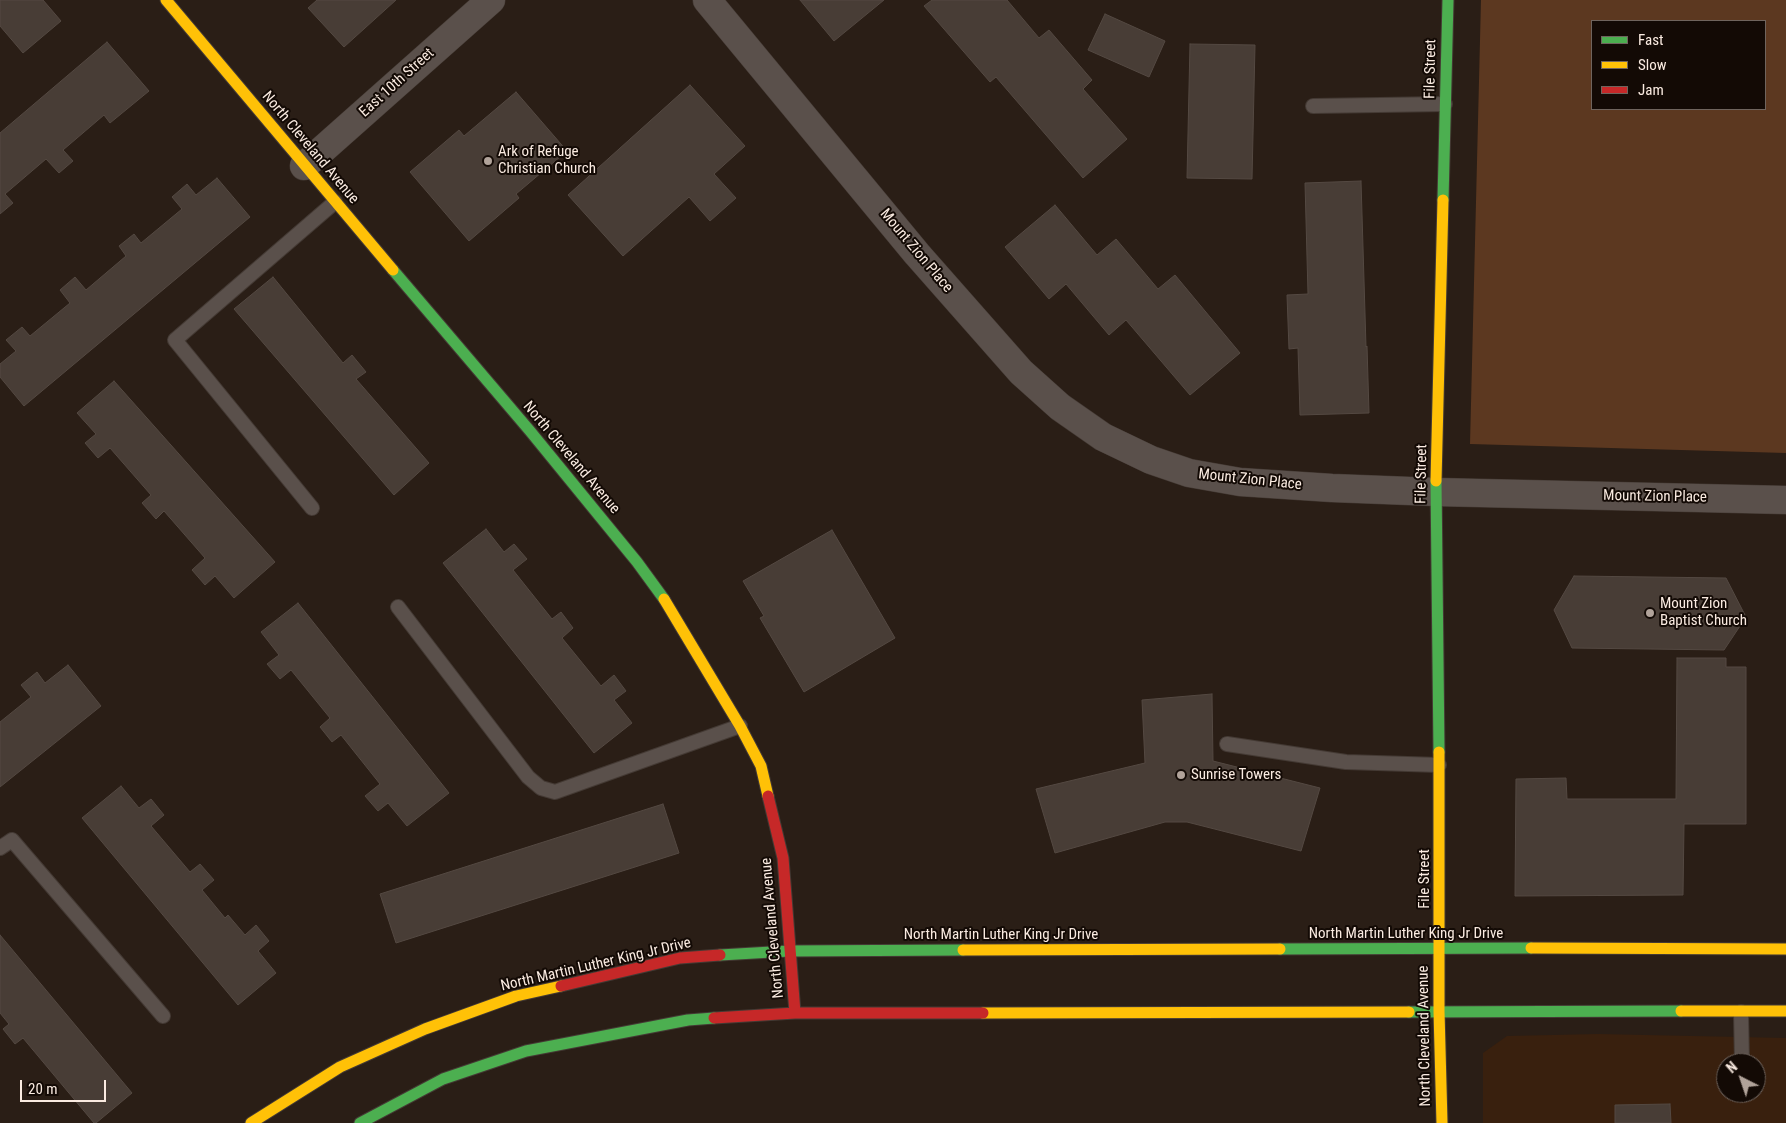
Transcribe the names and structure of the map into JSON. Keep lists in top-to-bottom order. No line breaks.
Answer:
{"streets":{"main road":["File Street","North Cleveland Avenue","North Martin Luther King Jr Drive"],"street":["East 10th Street","Mount Zion Place"]},"crossings":[["File Street","North Cleveland Avenue"],["File Street","Mount Zion Place"],["File Street","North Martin Luther King Jr Drive"],["East 10th Street","North Cleveland Avenue"],["North Cleveland Avenue","North Martin Luther King Jr Drive"]],"places":["Ark of Refuge Christian Church","Mount Zion Baptist Church","Sunrise Towers"],"legend":["Fast","Slow","Jam"],"scale_bar":"20 m","north":"top left"}
